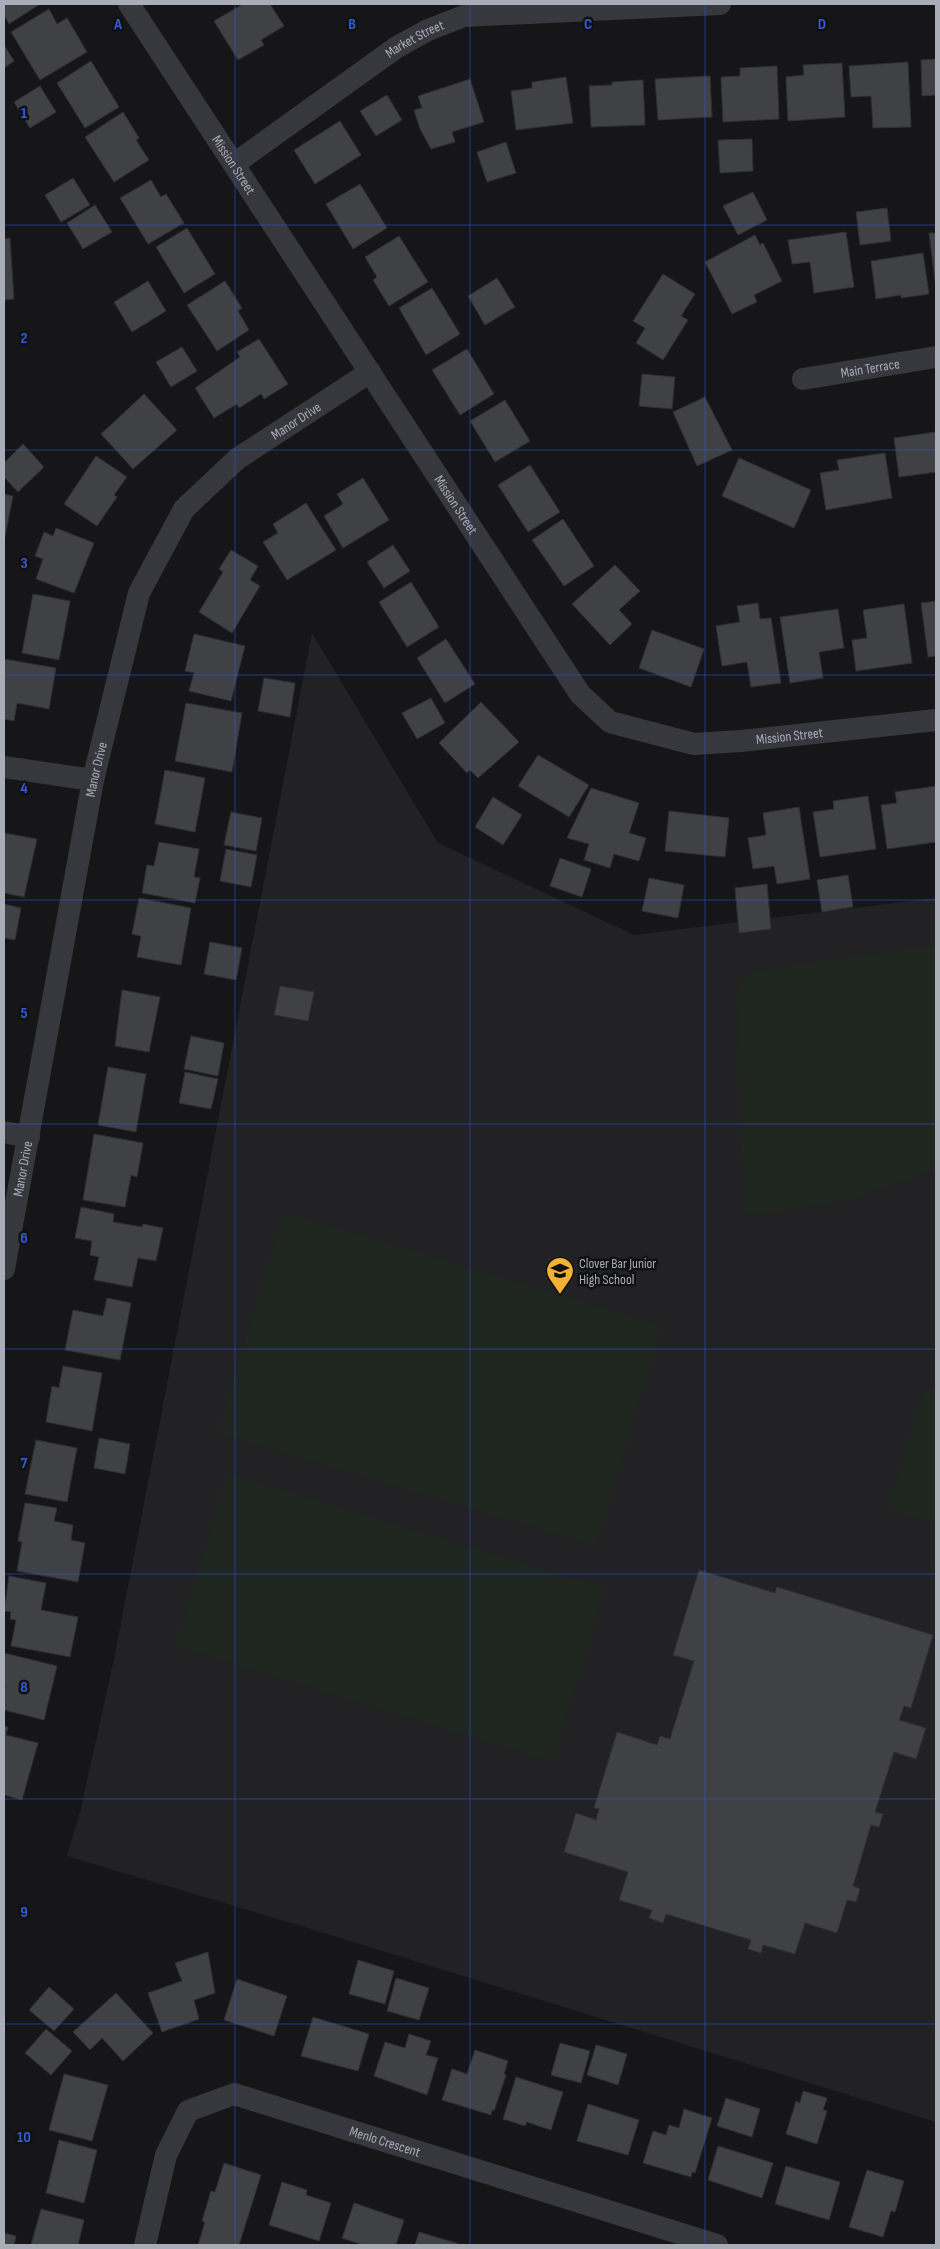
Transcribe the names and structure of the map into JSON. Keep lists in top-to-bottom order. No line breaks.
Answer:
{"streets":{"street":["Market Street","Mission Street","Main Terrace","Manor Drive","Menlo Crescent"]},"crossings":[["Market Street","Mission Street"],["Mission Street","Manor Drive"]],"places":{"school or university":["Clover Bar Junior High School"]},"grid":{"columns":["A","B","C","D"],"rows":["1","2","3","4","5","6","7","8","9","10"]}}
